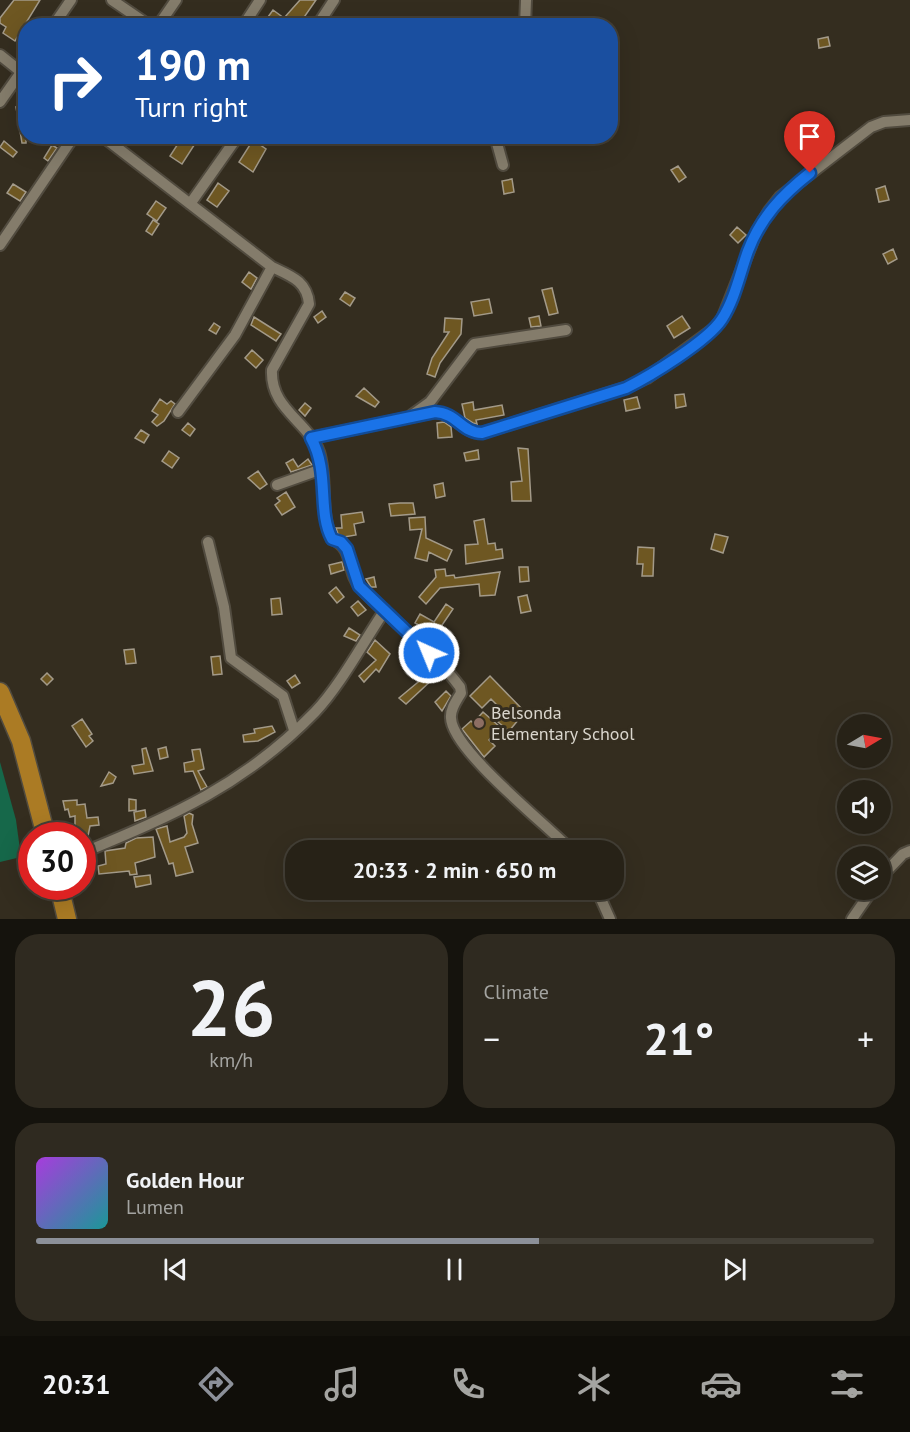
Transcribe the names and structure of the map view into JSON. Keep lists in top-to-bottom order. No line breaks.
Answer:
{"places":["Belsonda Elementary School"],"north":"right","page":{"turn":["190 m","Turn right"],"limit":"30","trip":"20:33 · 2 min · 650 m","tile":[["26","km/h"],"Climate"],"heat":["−","21°","+"],"song":["Golden Hour","Lumen"],"tabs":"20:31"}}
